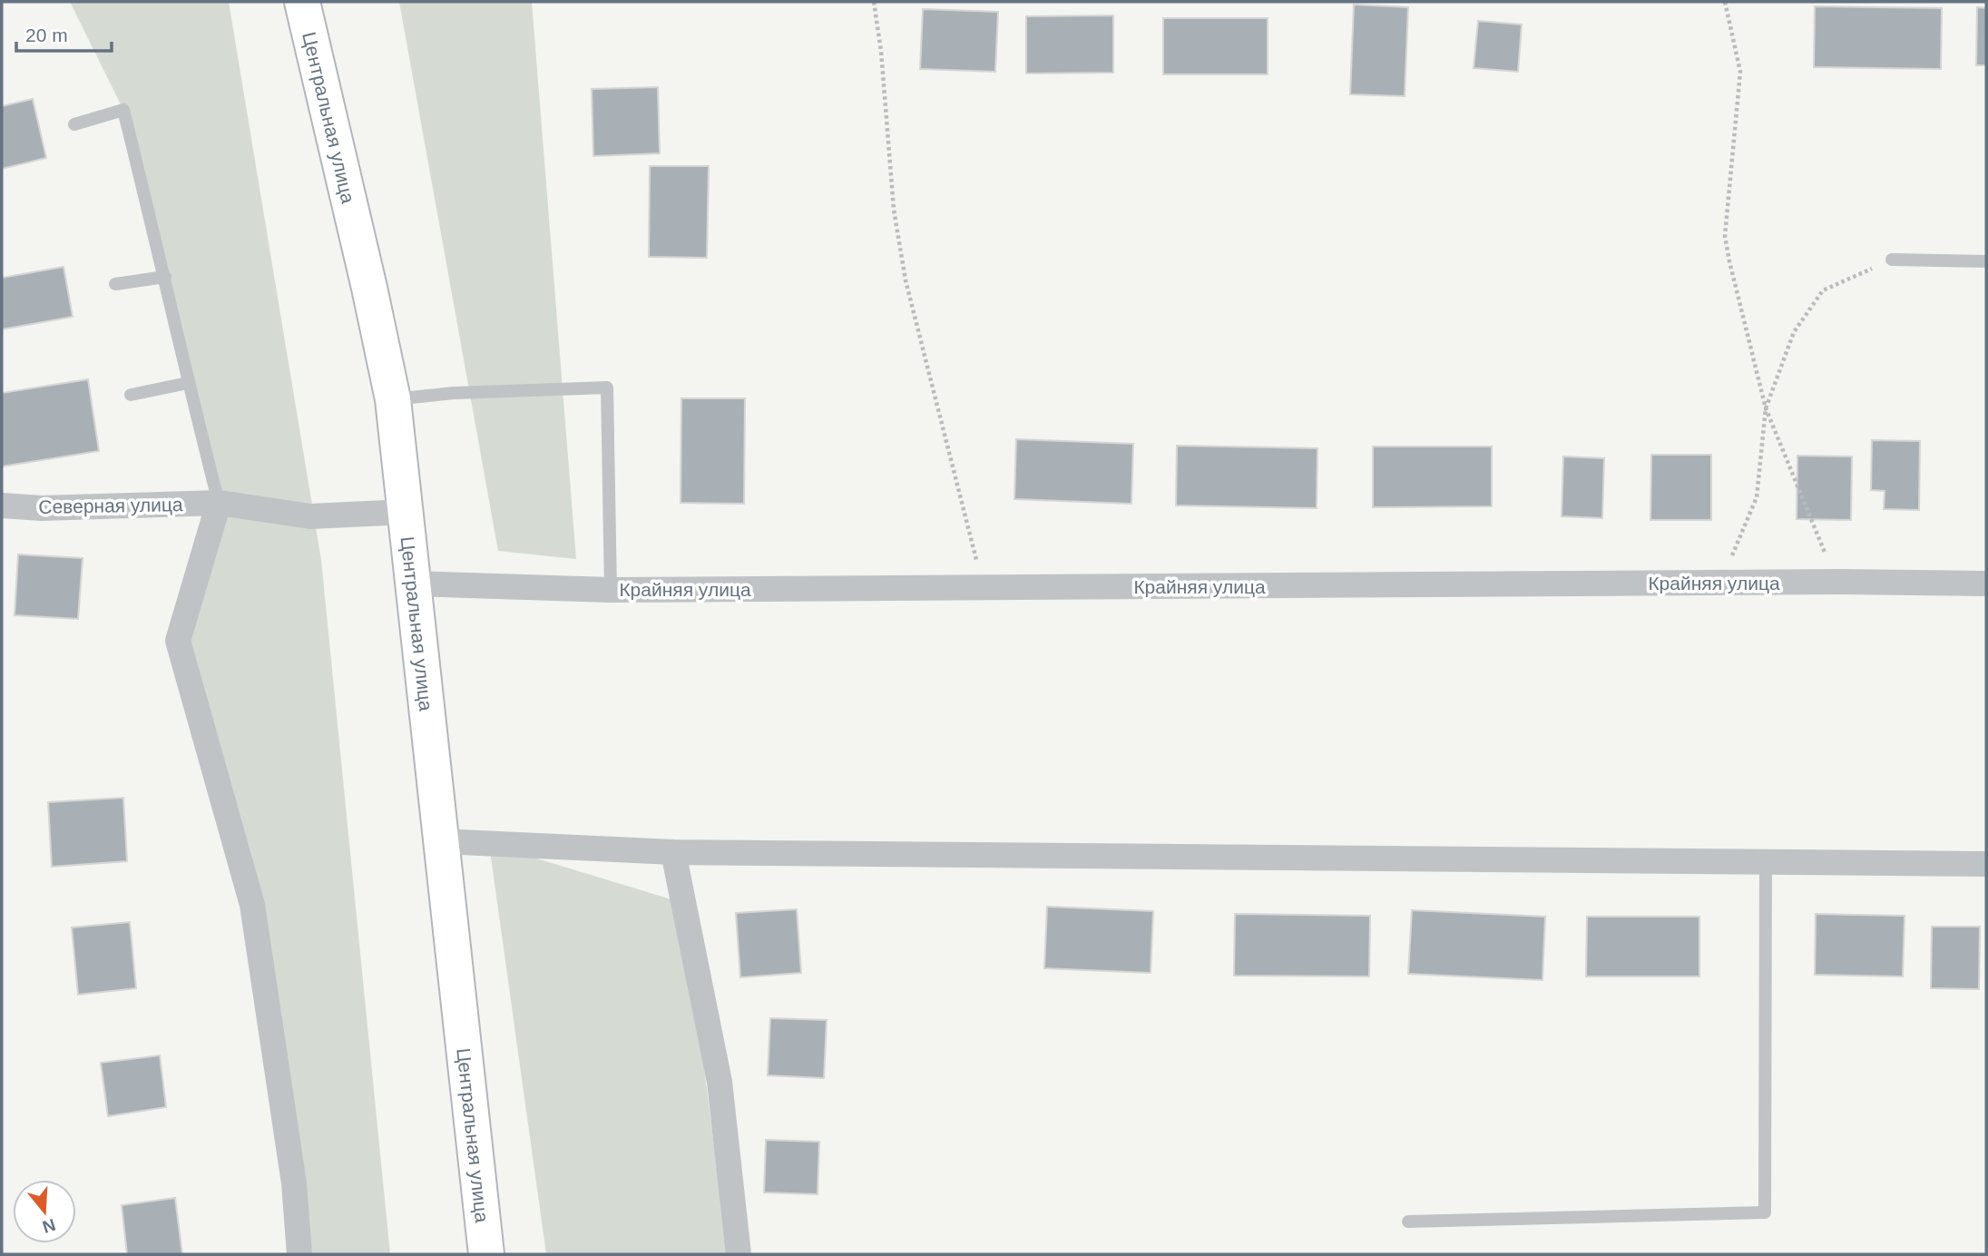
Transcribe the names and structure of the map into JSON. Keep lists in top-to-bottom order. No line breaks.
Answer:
{"streets":{"main road":["Центральная улица"],"street":["Северная улица","Крайняя улица"]},"crossings":[["Центральная улица","Северная улица"],["Центральная улица","Крайняя улица"]],"scale_bar":"20 m","north":"bottom"}
